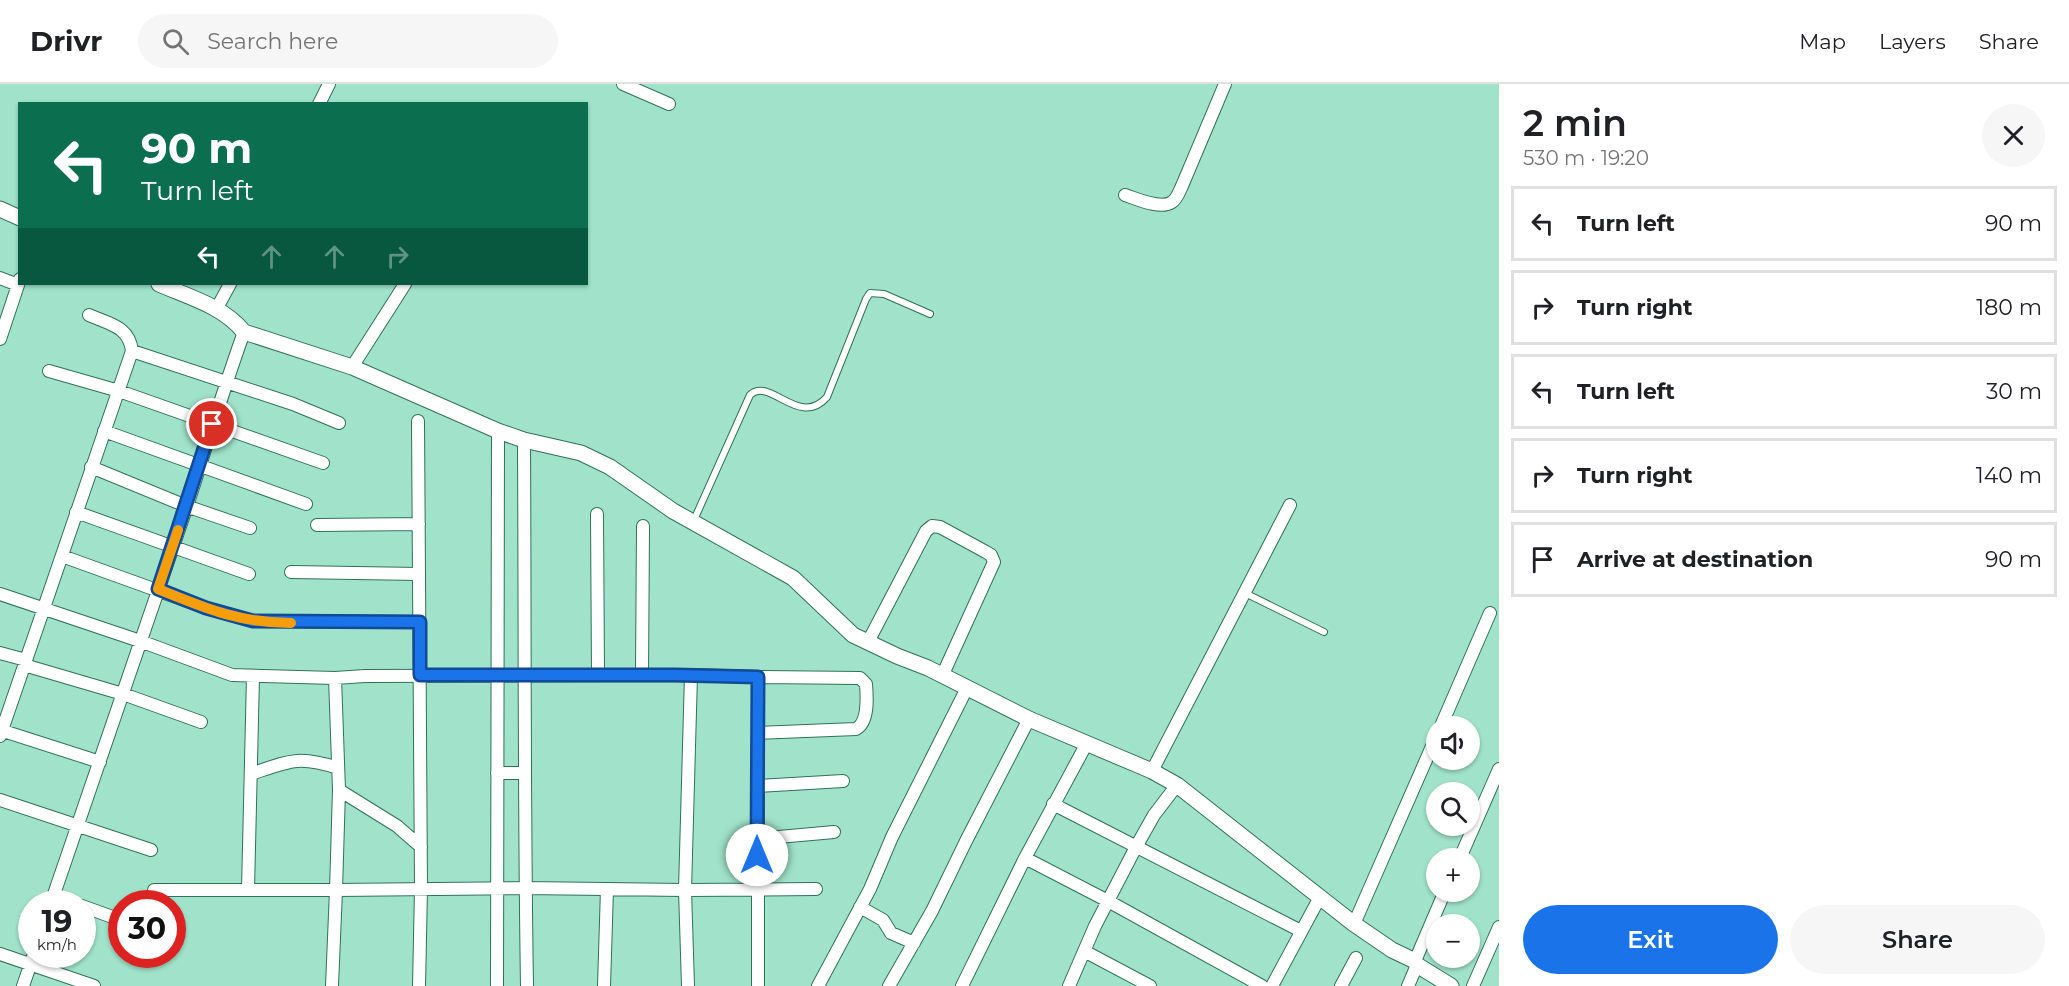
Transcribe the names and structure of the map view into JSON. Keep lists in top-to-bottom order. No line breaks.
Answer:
{"page":{"header":"Drivr","search":"Search here","nav":["Map","Layers","Share"],"heading":["2 min","530 m · 19:20"],"turn":["90 m","Turn left"],"list":[{"name":"Turn left","value":"90 m"},{"name":"Turn right","value":"180 m"},{"name":"Turn left","value":"30 m"},{"name":"Turn right","value":"140 m"},{"name":"Arrive at destination","value":"90 m"}],"map_buttons":["+","−"],"speed":"19 km/h","limit":"30","buttons":["Exit","Share"]}}
